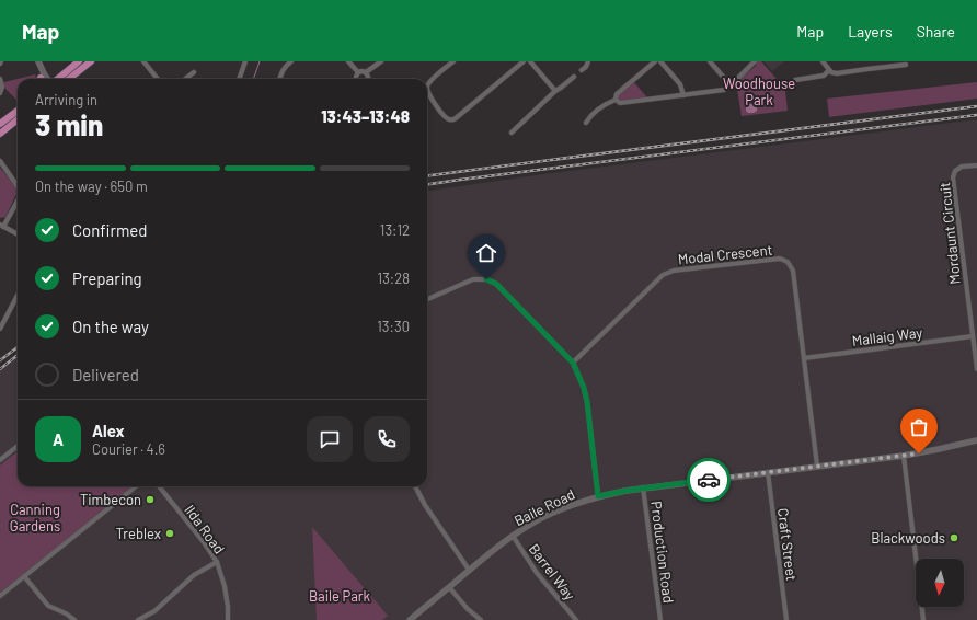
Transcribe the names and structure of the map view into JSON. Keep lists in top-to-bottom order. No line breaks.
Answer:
{"streets":{"street":["Mordaunt Circuit","Modal Crescent","Mallaig Way","Baile Road","Ilda Road","Craft Street","Production Road","Barrel Way"]},"crossings":[["Mordaunt Circuit","Mallaig Way"],["Modal Crescent","Mallaig Way"],["Modal Crescent","Baile Road"],["Baile Road","Craft Street"],["Baile Road","Production Road"],["Baile Road","Barrel Way"]],"parks":["Woodhouse Park","Canning Gardens","Baile Park"],"places":["Timbecon","Treblex","Blackwoods"],"north":"bottom","page":{"header":"Map","nav":["Map","Layers","Share"],"heading":["3 min","Arriving in","13:43–13:48"],"panel":["Alex","Courier · 4.6"],"bar":"On the way · 650 m","list":[["Confirmed","13:12"],["Preparing","13:28"],["On the way","13:30"],"Delivered"],"round":"A"}}
